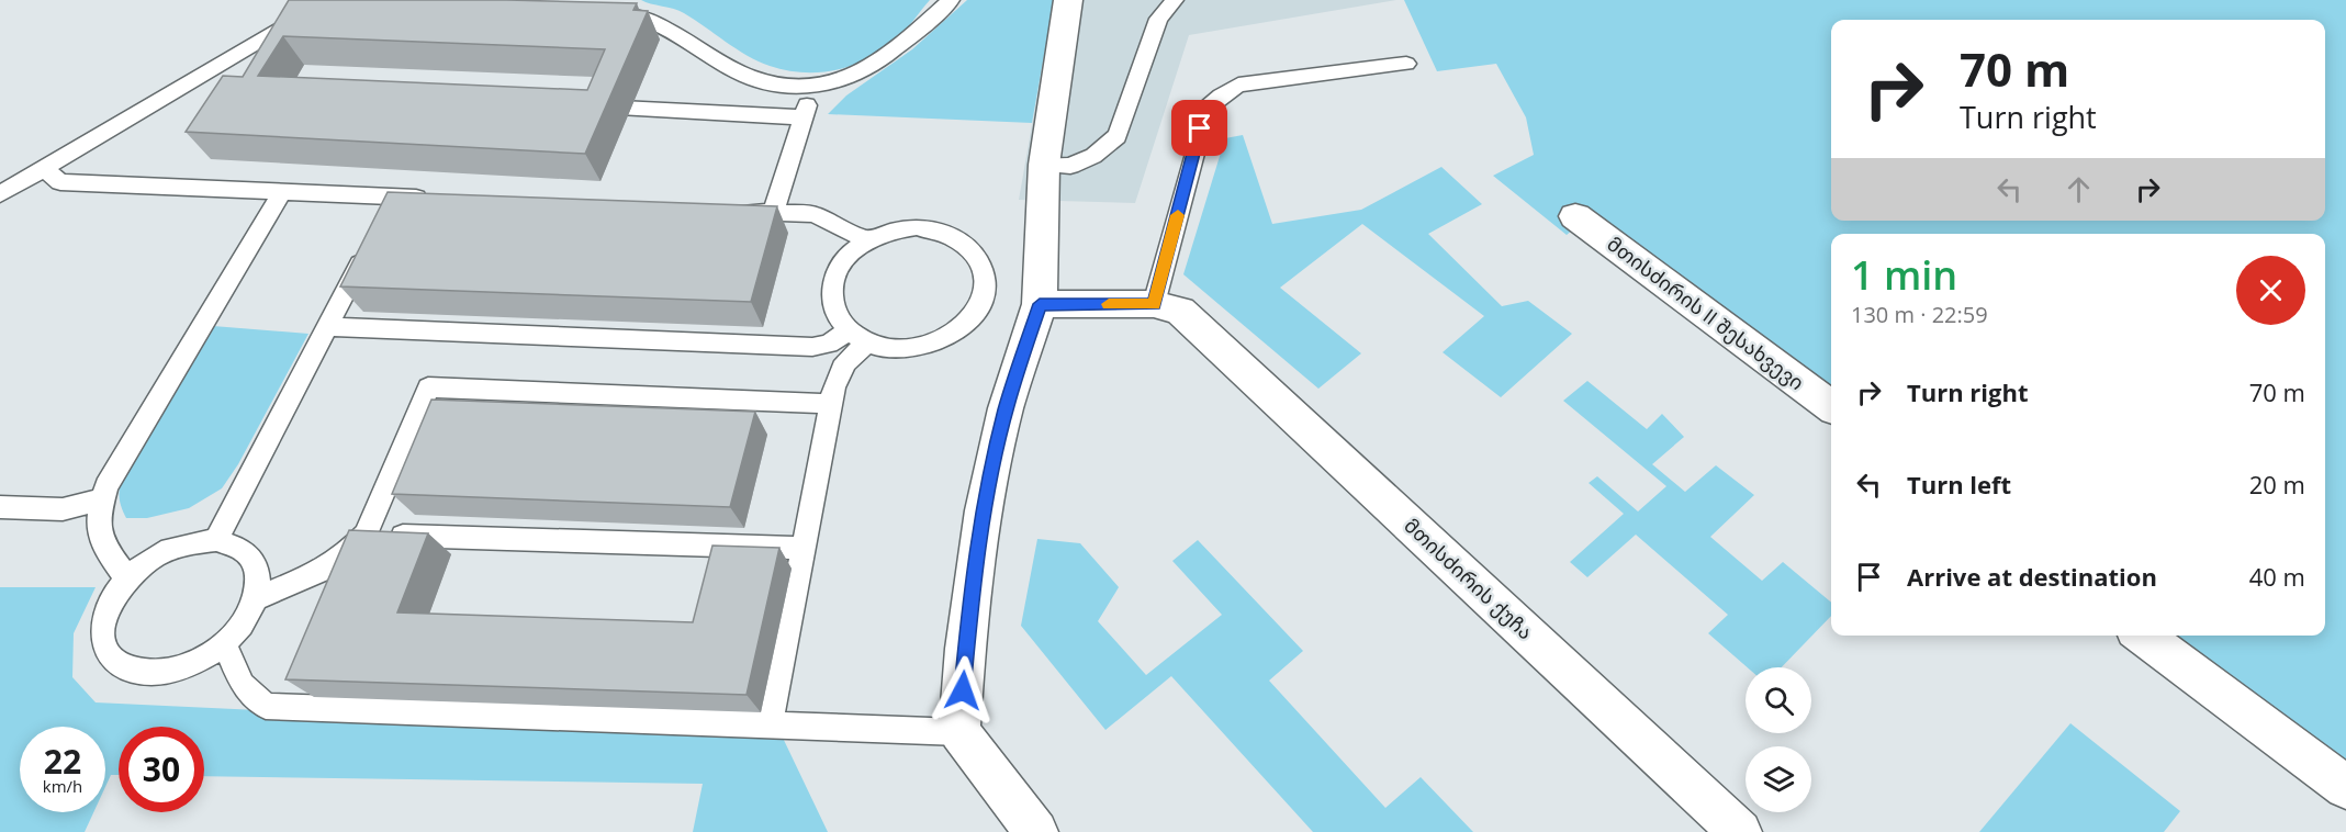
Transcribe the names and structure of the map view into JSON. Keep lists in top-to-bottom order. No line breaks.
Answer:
{"streets":{"street":["მთისძირის II შესახვევი","მთისძირის ქუჩა"]},"page":{"turn":["70 m","Turn right"],"heading":["1 min","130 m · 22:59"],"list":[{"name":"Turn right","value":"70 m"},{"name":"Turn left","value":"20 m"},{"name":"Arrive at destination","value":"40 m"}],"speed":"22 km/h","limit":"30"}}
